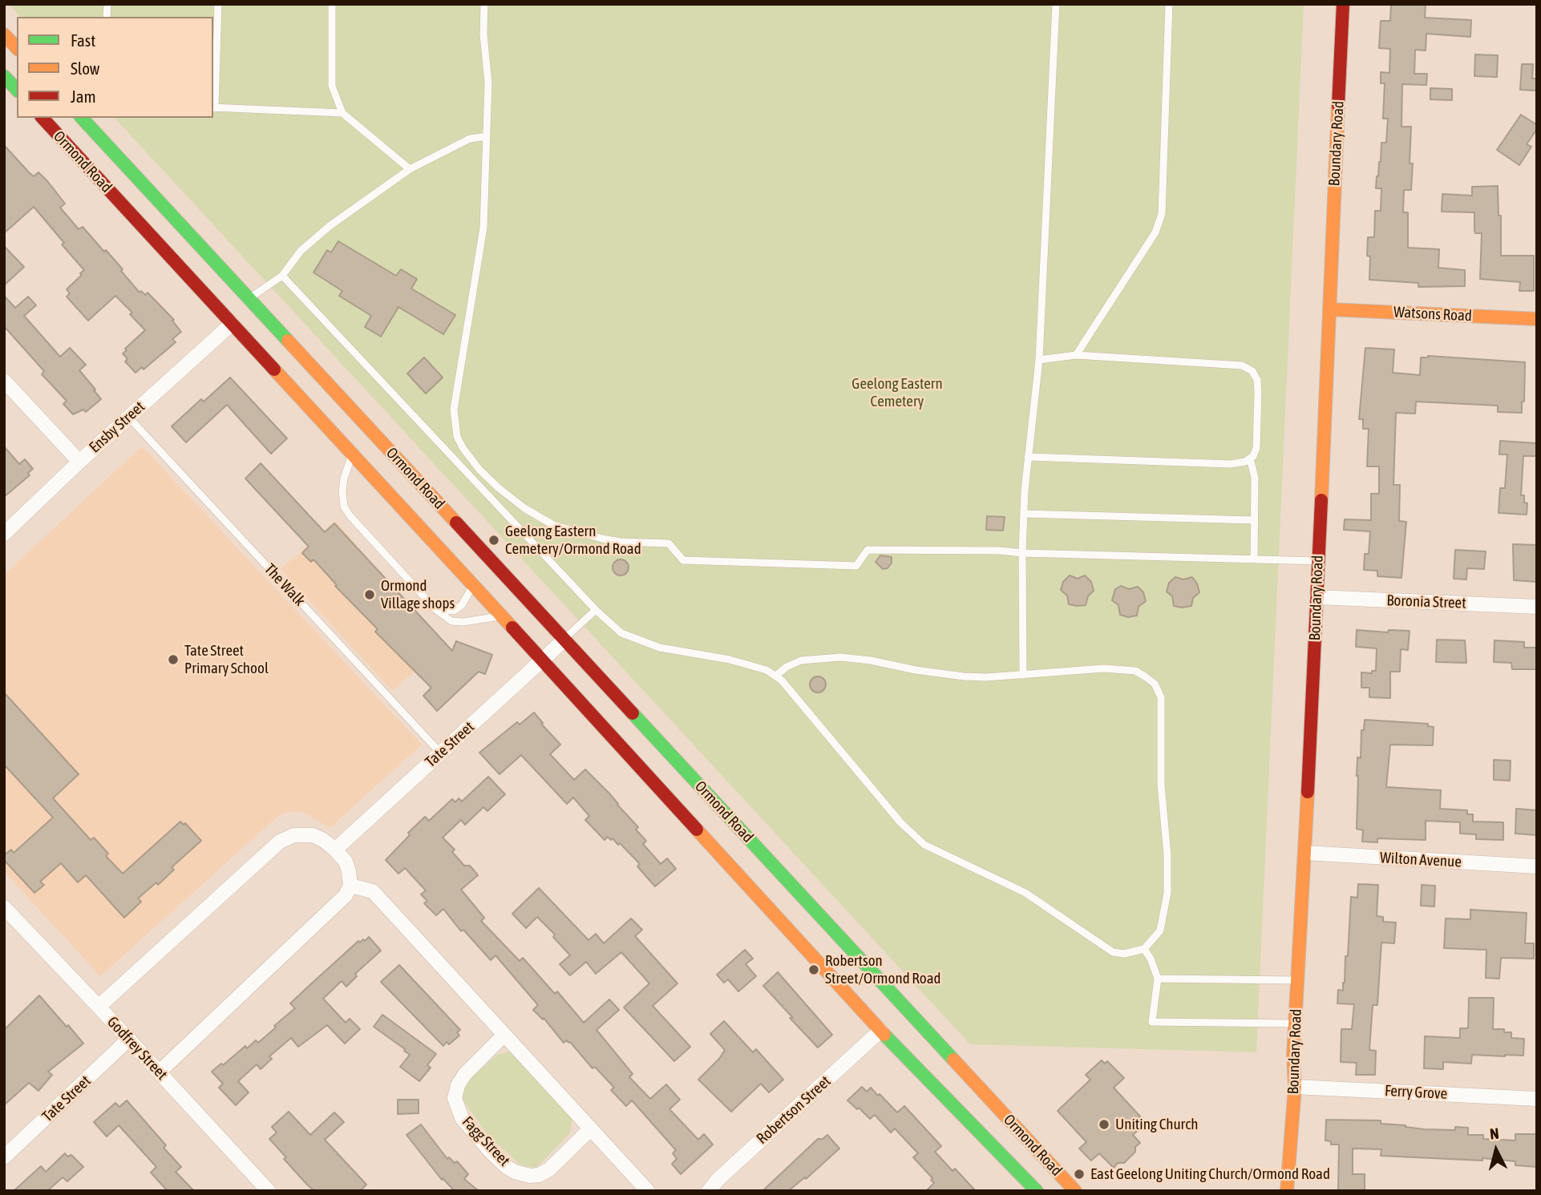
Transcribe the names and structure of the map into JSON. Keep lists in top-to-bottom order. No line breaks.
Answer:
{"streets":{"main road":["Boundary Road","Ormond Road","Watsons Road"],"street":["Ensby Street","Boronia Street","Tate Street","Wilton Avenue","Godfrey Street","Ferry Grove","Robertson Street","Fagg Street"],"lane":["The Walk"]},"crossings":[["Boundary Road","Watsons Road"],["Boundary Road","Boronia Street"],["Boundary Road","Wilton Avenue"],["Boundary Road","Ferry Grove"],["Ormond Road","Ensby Street"],["Ormond Road","Tate Street"],["Ormond Road","Robertson Street"],["Ensby Street","The Walk"],["The Walk","Tate Street"],["Tate Street","Godfrey Street"]],"parks":["Geelong Eastern Cemetery"],"places":["Geelong Eastern Cemetery/Ormond Road","Ormond Village shops","Tate Street Primary School","Robertson Street/Ormond Road","Uniting Church","East Geelong Uniting Church/Ormond Road"],"legend":["Fast","Slow","Jam"],"north":"top"}
